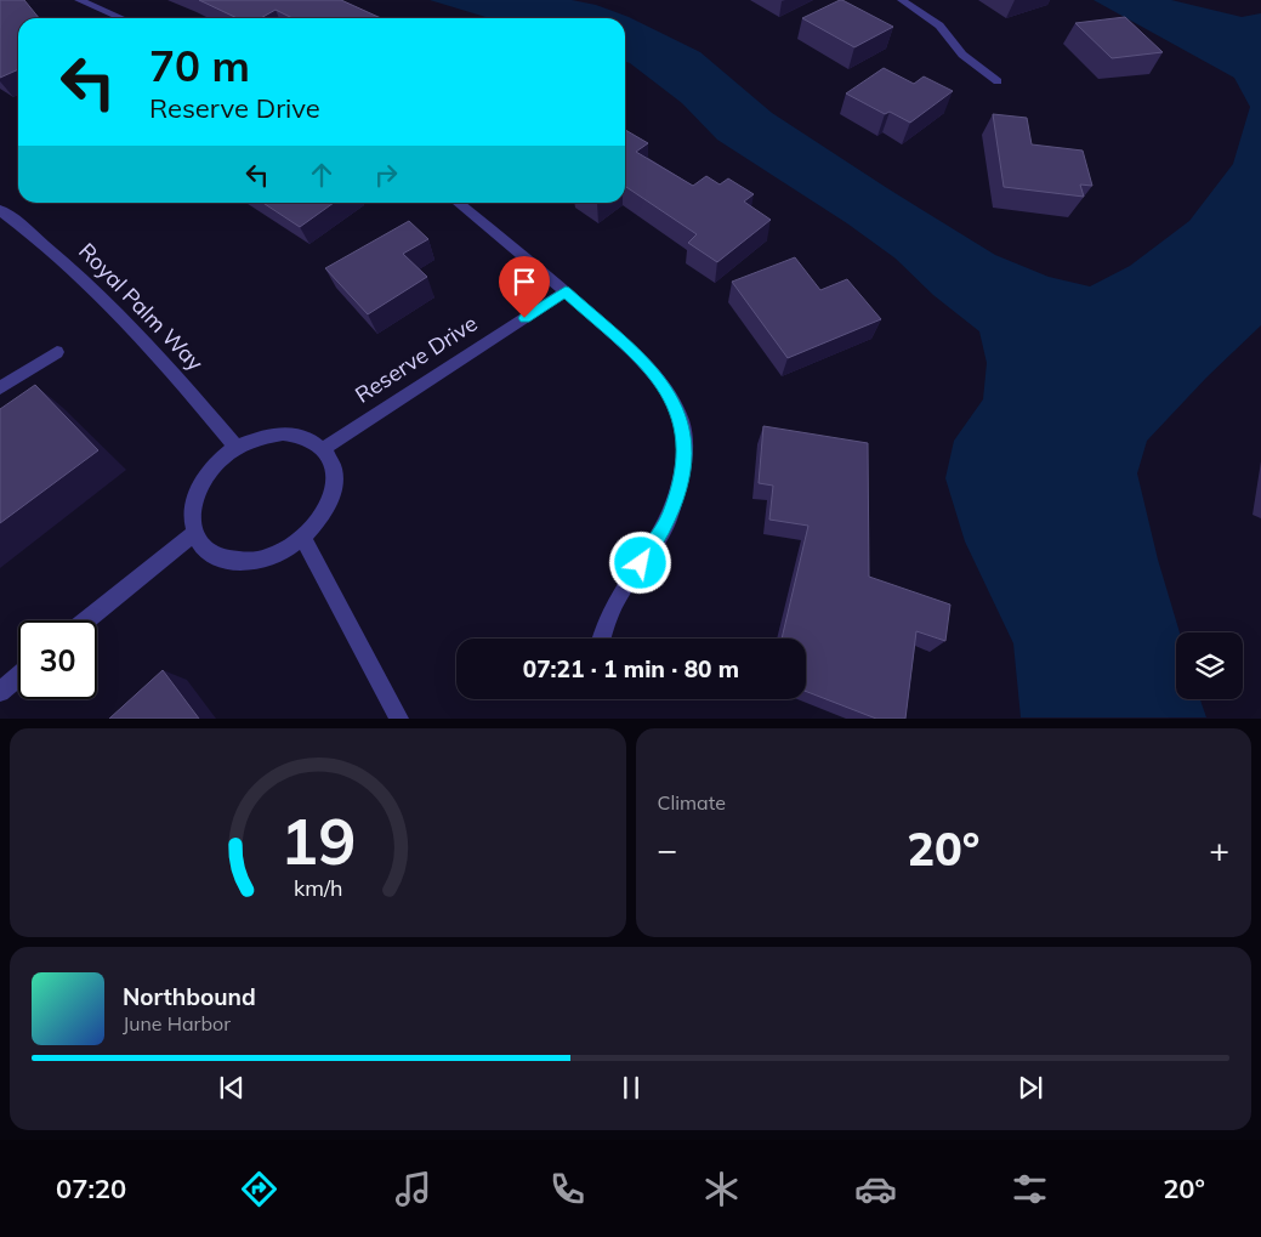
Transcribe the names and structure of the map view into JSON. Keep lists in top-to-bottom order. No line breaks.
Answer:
{"streets":{"street":["Royal Palm Way","Reserve Drive"]},"crossings":[["Royal Palm Way","Reserve Drive"]],"page":{"turn":["70 m","Reserve Drive"],"limit":"30","trip":"07:21 · 1 min · 80 m","tile":"Climate","heat":["−","20°","+"],"song":["Northbound","June Harbor"],"tabs":["07:20","20°"],"gauge":["19","km/h"]}}
